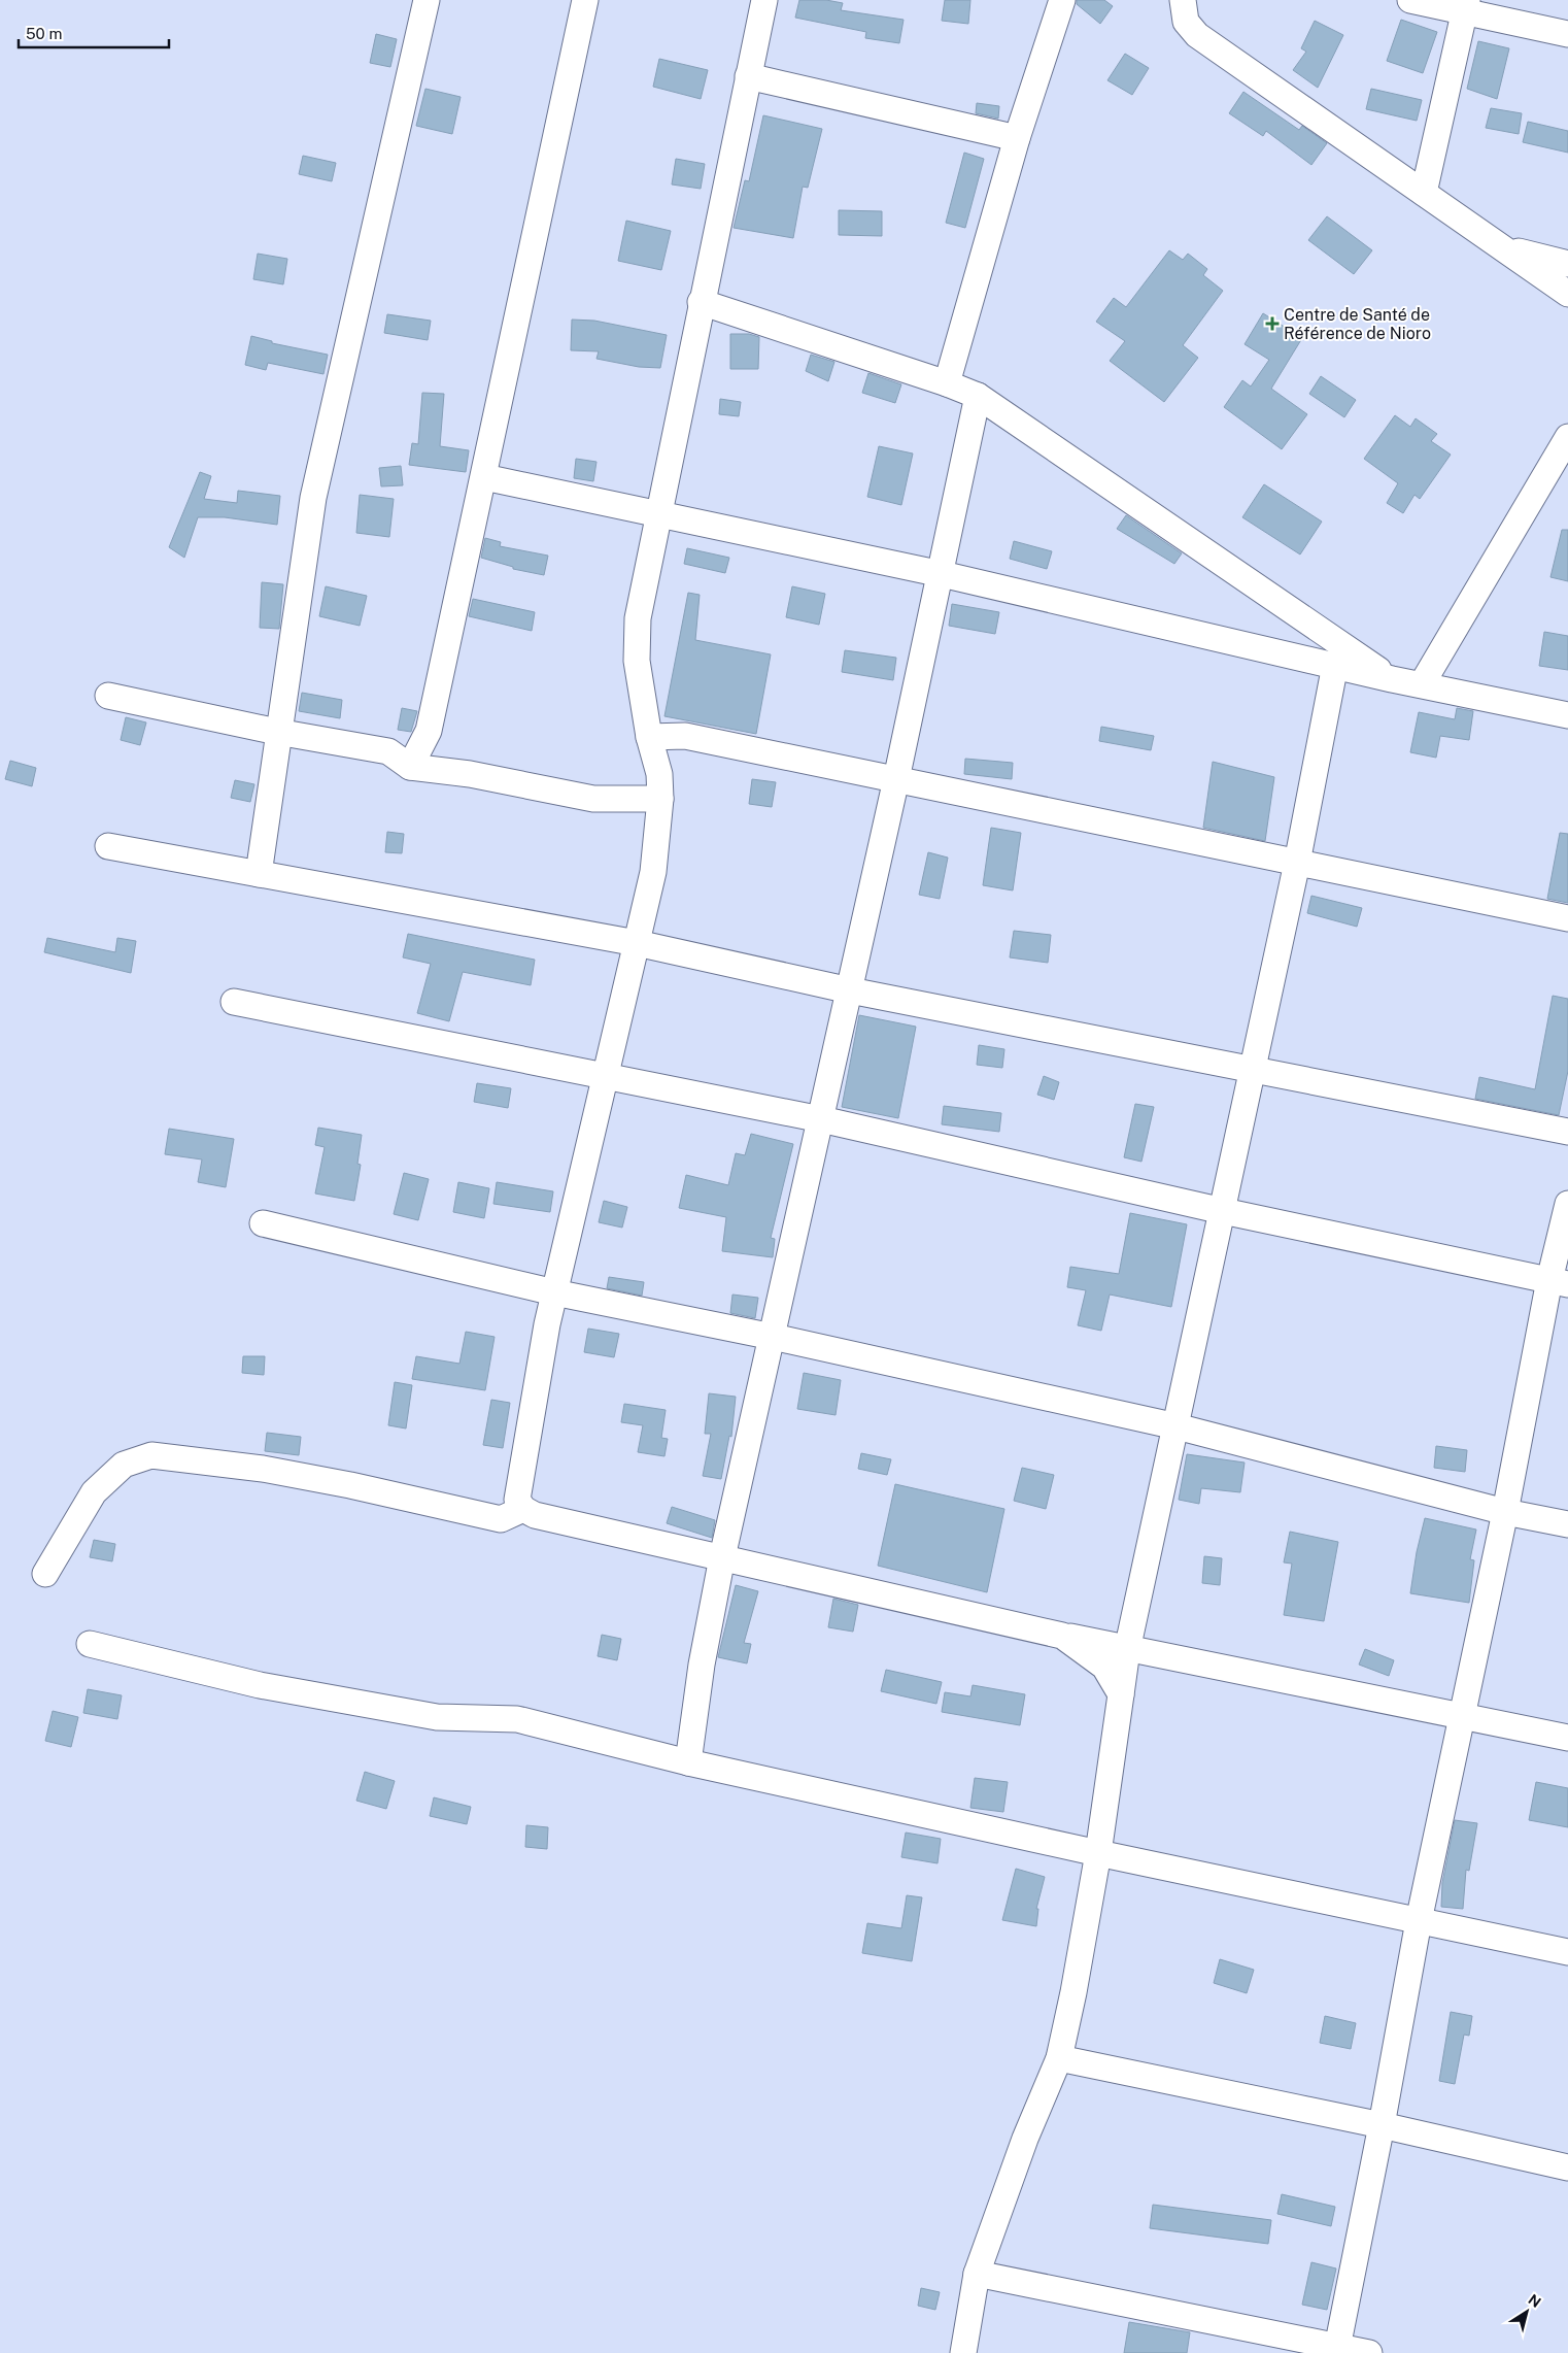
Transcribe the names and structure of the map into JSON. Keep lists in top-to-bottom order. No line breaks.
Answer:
{"places":{"health":["Centre de Santé de Référence de Nioro"]},"scale_bar":"50 m","north":"top right"}
